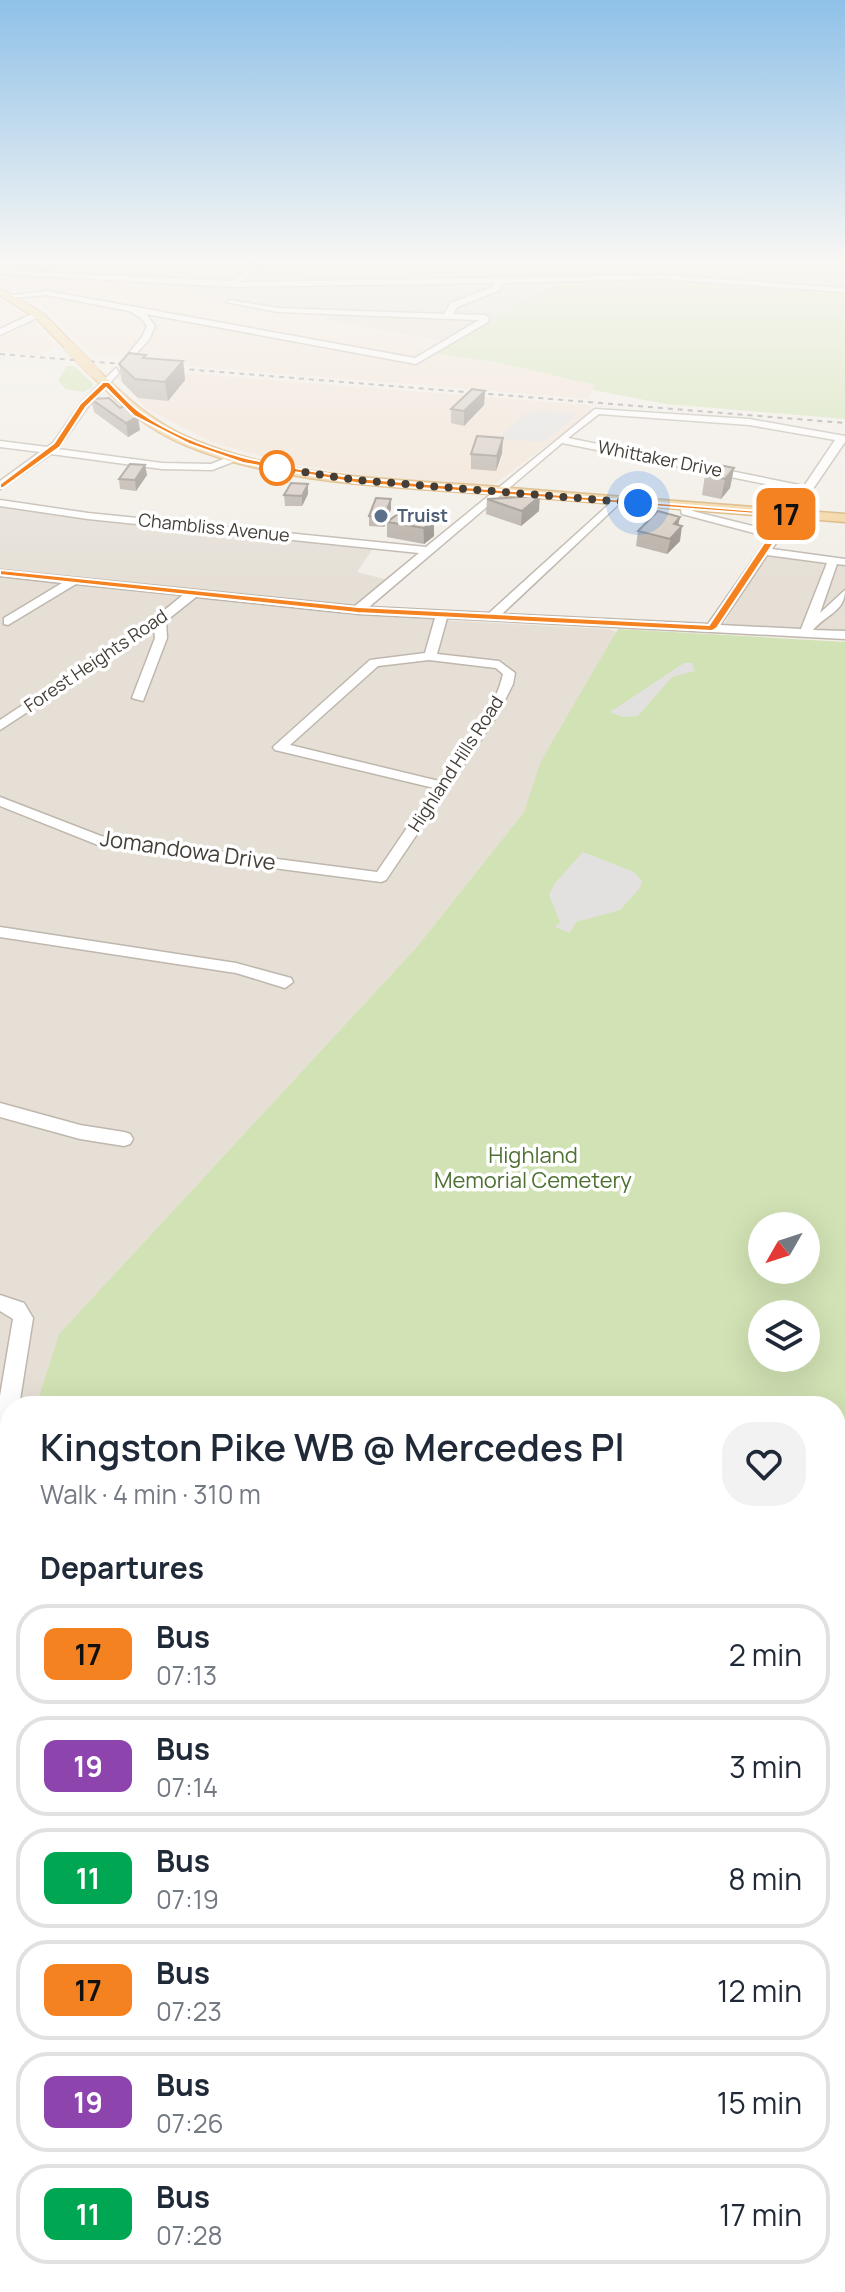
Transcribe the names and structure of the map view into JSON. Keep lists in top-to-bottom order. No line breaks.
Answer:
{"streets":{"street":["Whittaker Drive","Chambliss Avenue","Forest Heights Road","Highland Hills Road","Jomandowa Drive"]},"crossings":[["Highland Hills Road","Jomandowa Drive"]],"parks":["Highland Memorial Cemetery"],"places":["Truist"],"lines":["bus line 17"],"north":"bottom left","page":{"on_map":"17","heading":[["Kingston Pike WB @ Mercedes Pl","Walk · 4 min · 310 m"],"Departures"],"list":[{"mark":"17","name":"Bus","note":"07:13","value":"2 min"},{"mark":"19","name":"Bus","note":"07:14","value":"3 min"},{"mark":"11","name":"Bus","note":"07:19","value":"8 min"},{"mark":"17","name":"Bus","note":"07:23","value":"12 min"},{"mark":"19","name":"Bus","note":"07:26","value":"15 min"},{"mark":"11","name":"Bus","note":"07:28","value":"17 min"}]}}
